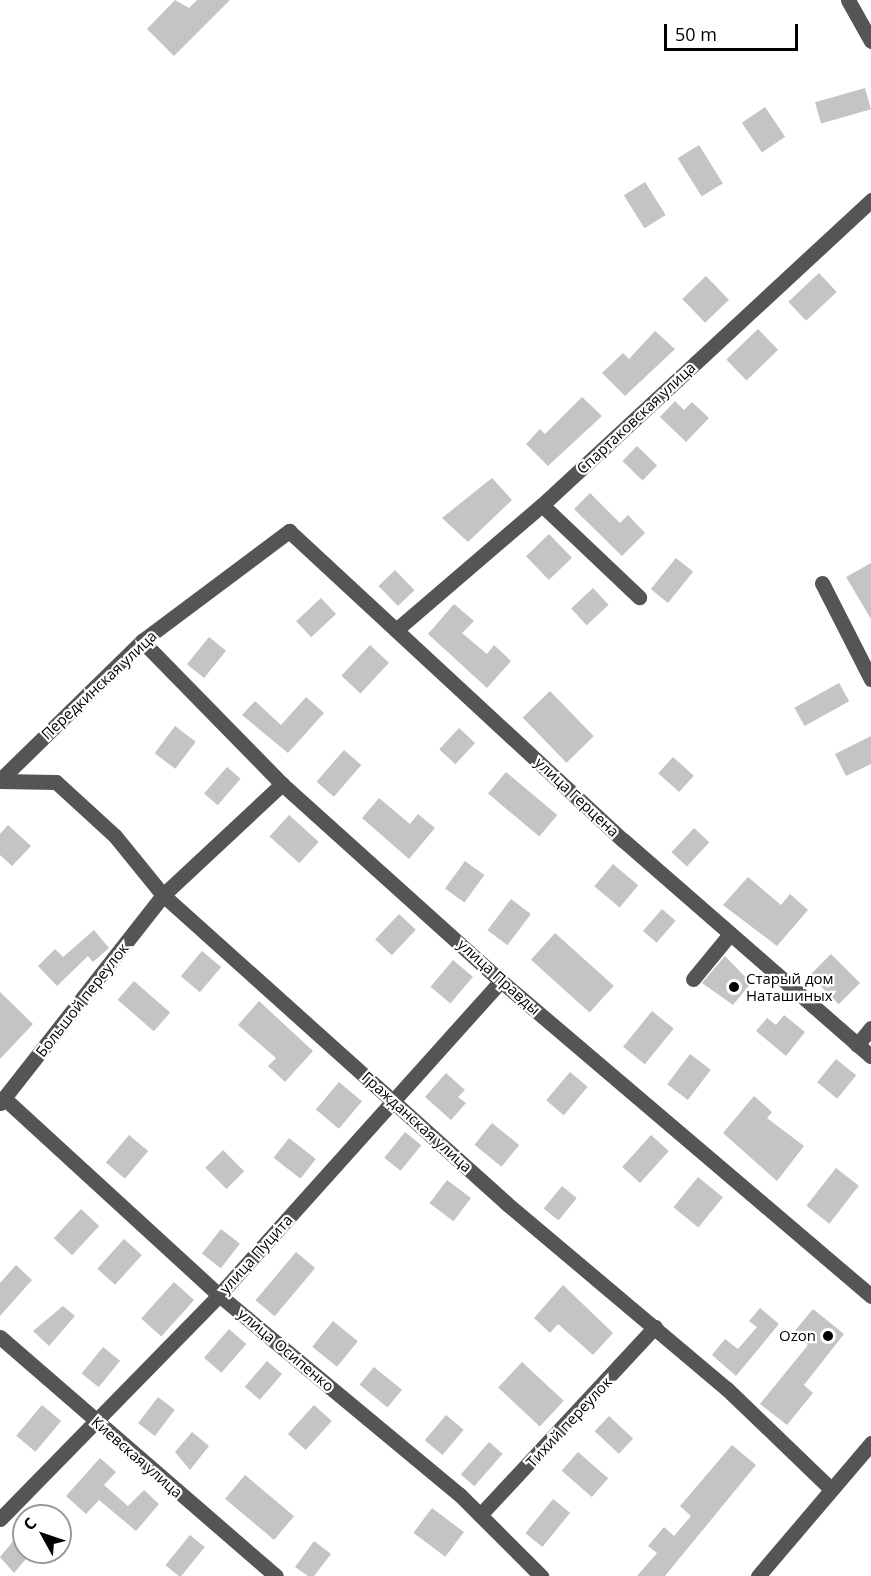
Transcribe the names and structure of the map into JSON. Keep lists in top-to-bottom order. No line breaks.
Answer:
{"streets":{"street":["Спартаковская улица","Передкинская улица","улица Герцена","улица Правды","Большой переулок","Гражданская улица","улица Пуцита","улица Осипенко","Тихий переулок","Киевская улица"]},"crossings":[["Спартаковская улица","улица Герцена"],["Передкинская улица","улица Герцена"],["Передкинская улица","улица Правды"],["Передкинская улица","Гражданская улица"],["улица Правды","Большой переулок"],["улица Правды","улица Пуцита"],["Большой переулок","Гражданская улица"],["Большой переулок","улица Осипенко"],["Гражданская улица","улица Пуцита"],["Гражданская улица","Тихий переулок"],["улица Пуцита","улица Осипенко"],["улица Пуцита","Киевская улица"],["улица Осипенко","Тихий переулок"]],"places":["Старый дом Наташиных","Ozon"],"scale_bar":"50 m","north":"top left"}
